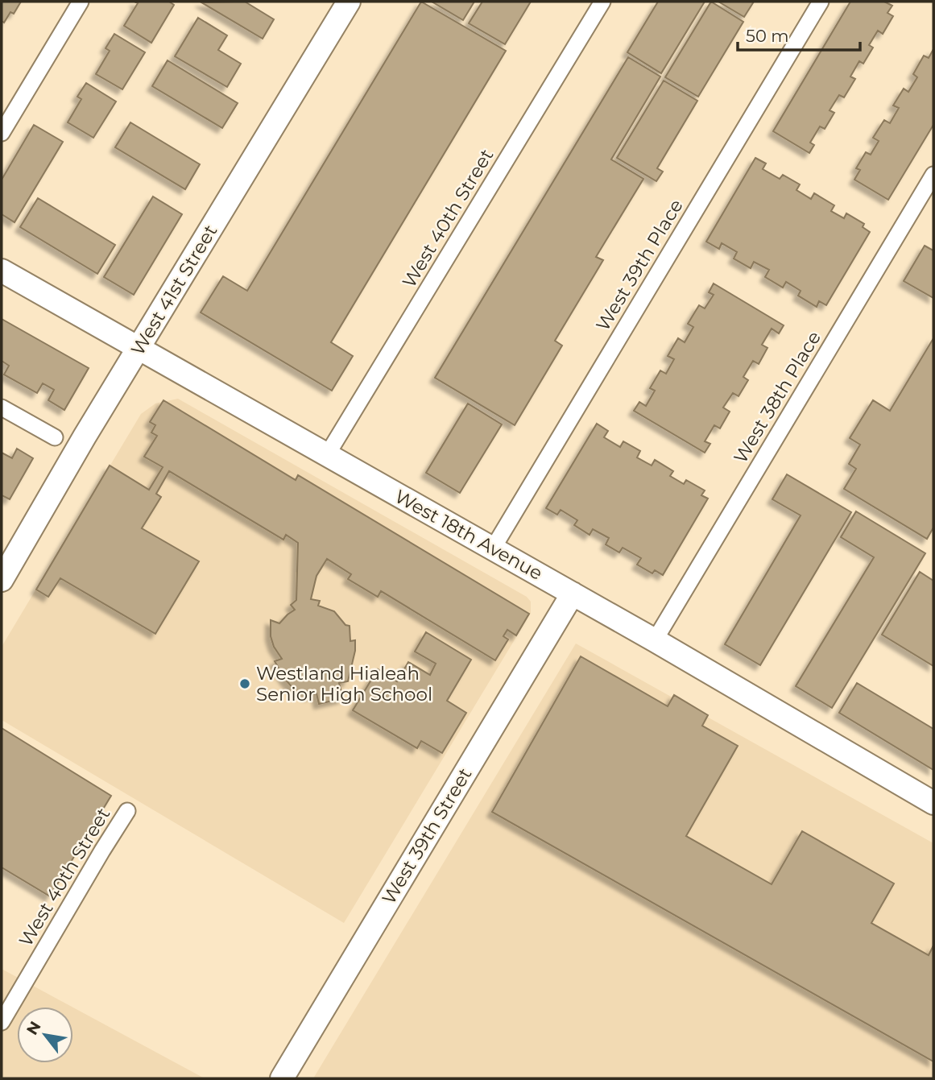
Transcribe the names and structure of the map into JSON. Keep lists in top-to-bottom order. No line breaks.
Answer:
{"streets":{"street":["West 40th Street","West 39th Place","West 41st Street","West 38th Place","West 18th Avenue","West 39th Street"]},"crossings":[["West 40th Street","West 18th Avenue"],["West 39th Place","West 18th Avenue"],["West 41st Street","West 18th Avenue"],["West 38th Place","West 18th Avenue"],["West 18th Avenue","West 39th Street"]],"places":["Westland Hialeah Senior High School"],"scale_bar":"50 m","north":"top left"}
